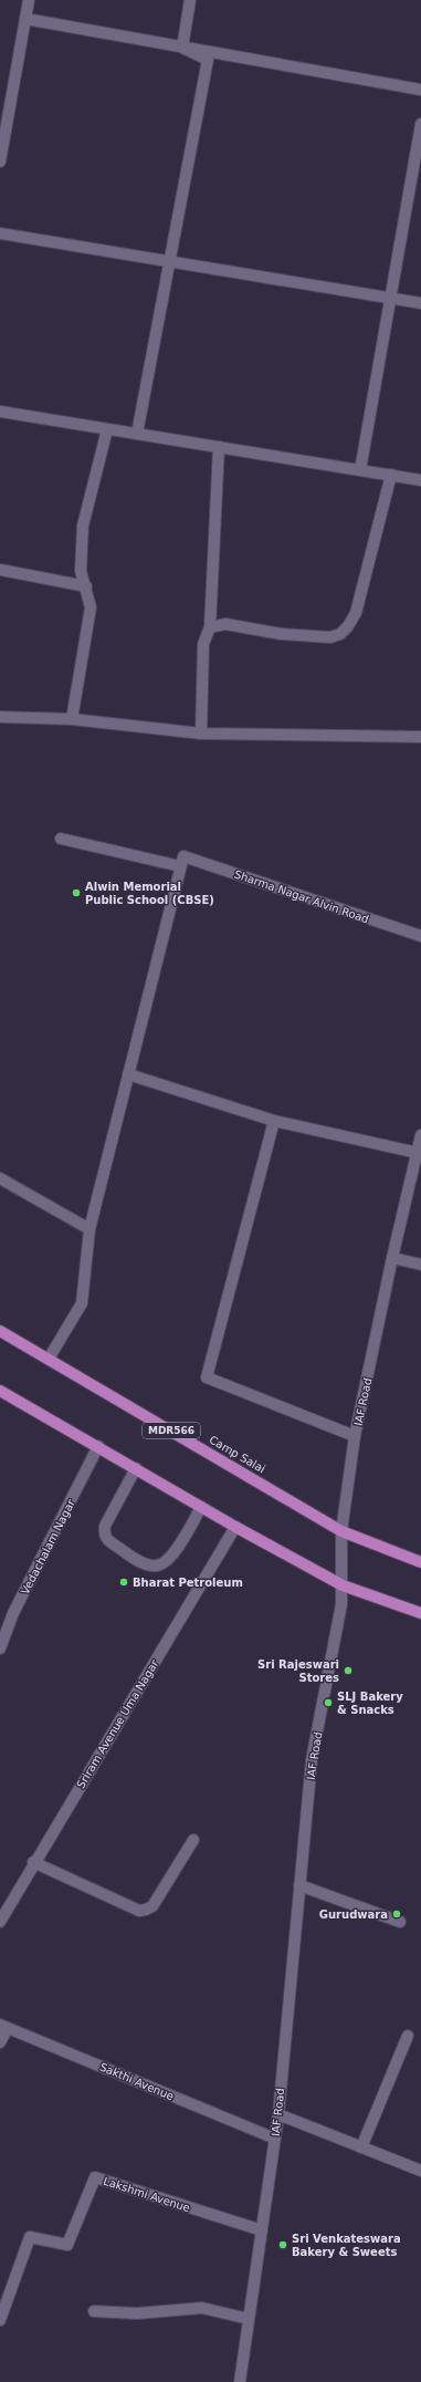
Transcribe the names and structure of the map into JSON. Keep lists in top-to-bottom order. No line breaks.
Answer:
{"streets":{"main road":["MDR566","Camp Salai"],"street":["Sharma Nagar Alvin Road","IAF Road","Vedachalam Nagar","Sriram Avenue Uma Nagar","Sakthi Avenue","Lakshmi Avenue"]},"crossings":[["IAF Road","Camp Salai"],["IAF Road","Sakthi Avenue"],["IAF Road","Lakshmi Avenue"]],"places":["Alwin Memorial Public School (CBSE)","Bharat Petroleum","Sri Rajeswari Stores","SLJ Bakery & Snacks","Gurudwara","Sri Venkateswara Bakery & Sweets"]}
